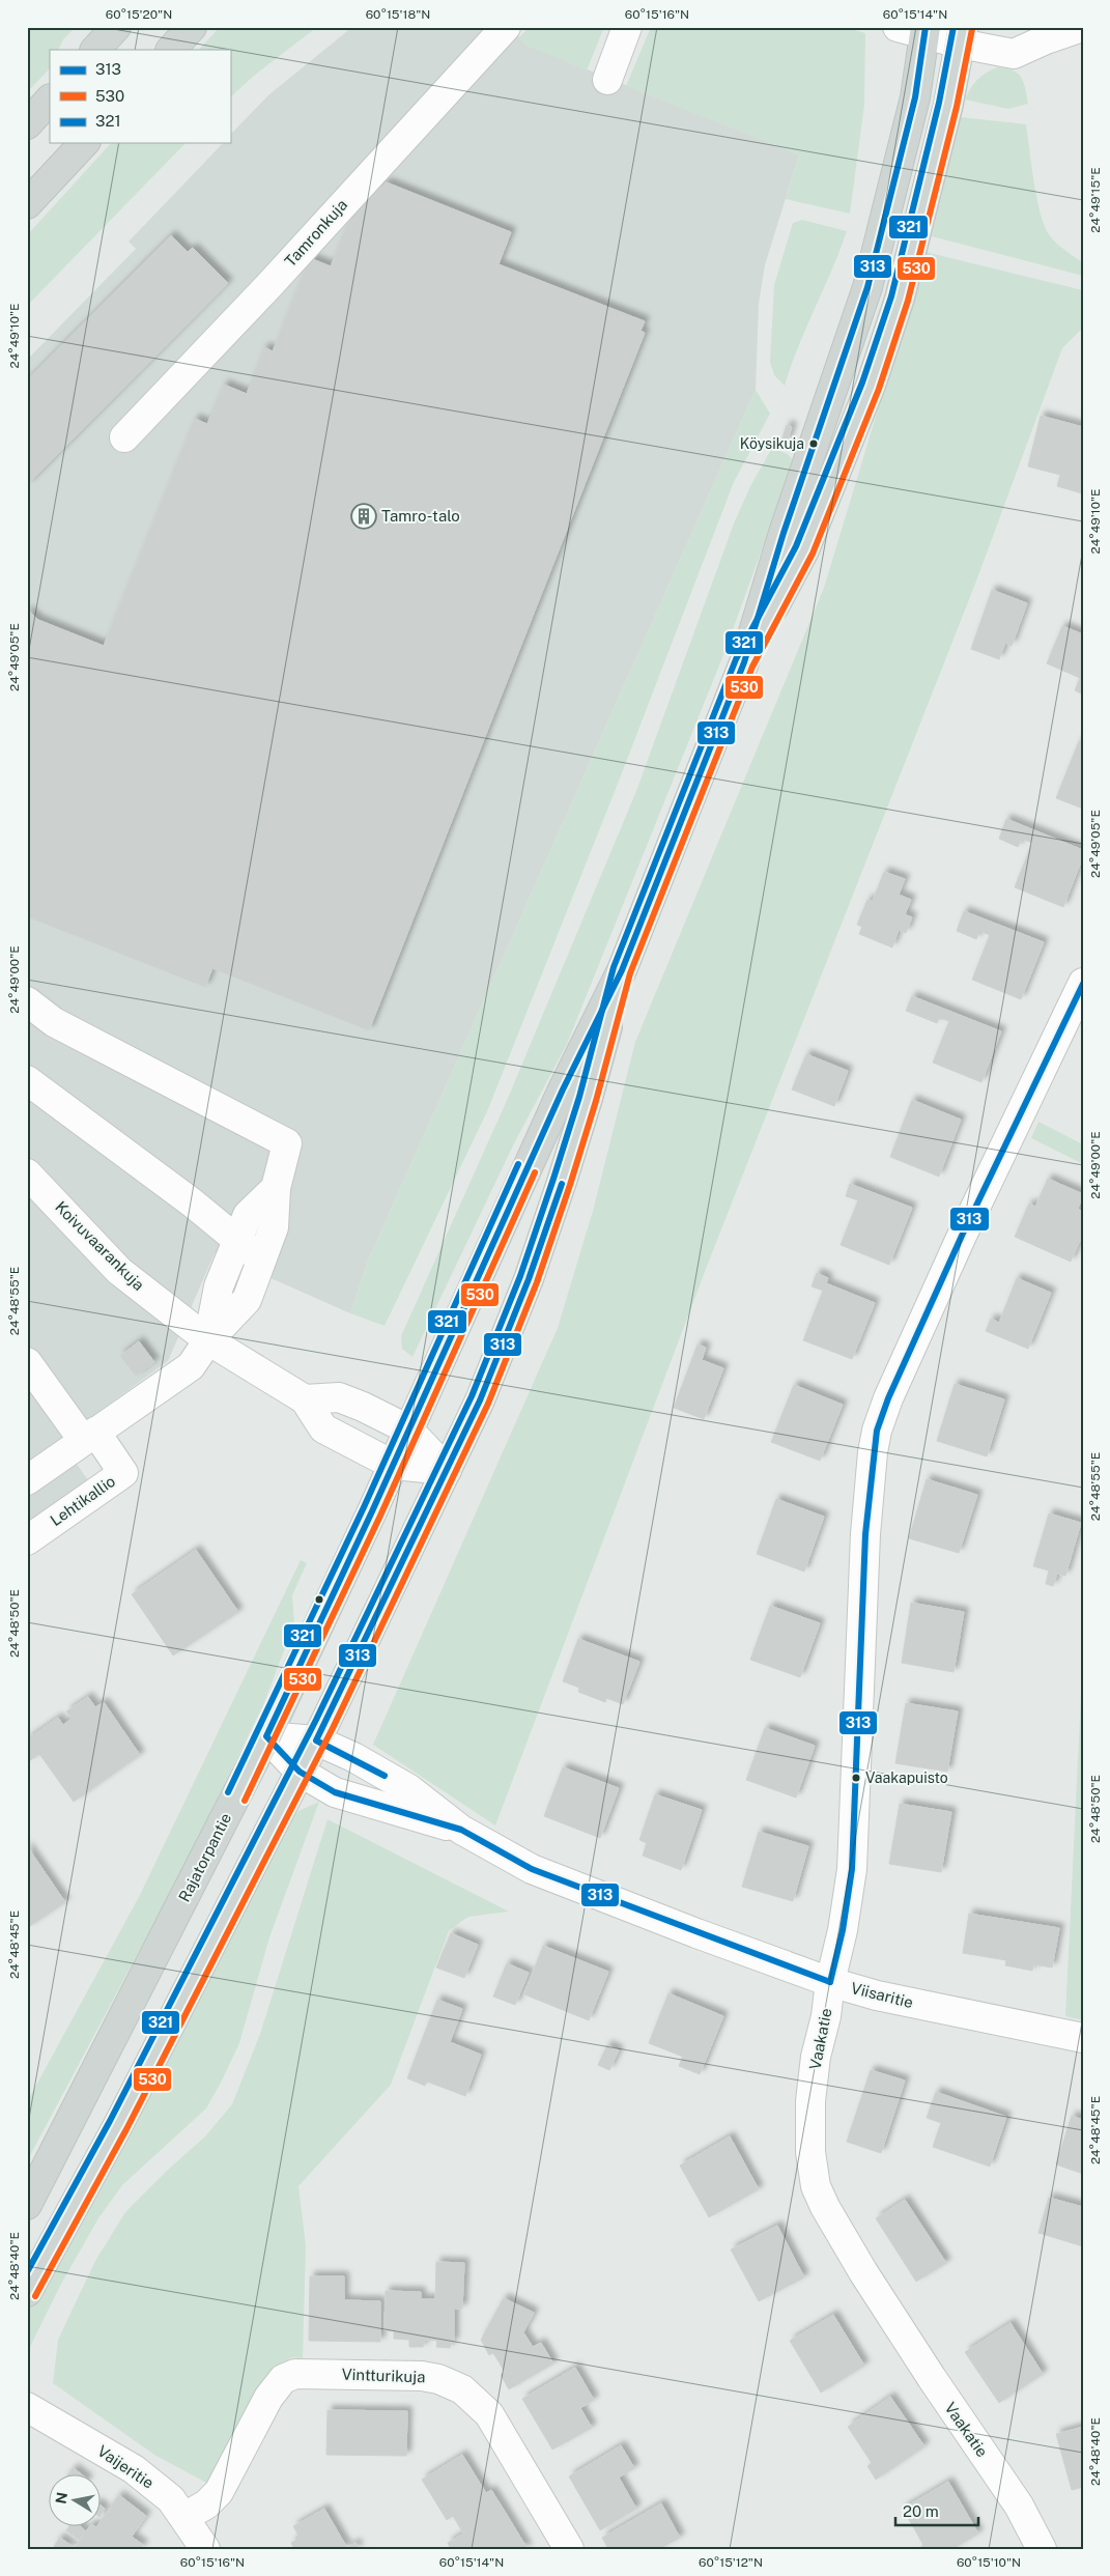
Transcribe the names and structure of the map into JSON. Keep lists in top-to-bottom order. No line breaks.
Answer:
{"streets":{"main road":["Rajatorpantie"],"street":["Tamronkuja","Koivuvaarankuja","Lehtikallio","Viisaritie","Vaakatie","Vintturikuja","Vaijeritie"]},"crossings":[["Koivuvaarankuja","Rajatorpantie"],["Rajatorpantie","Viisaritie"],["Viisaritie","Vaakatie"],["Vintturikuja","Vaijeritie"]],"places":{"other":["Köysikuja","Vaakapuisto"],"building":["Tamro-talo"]},"lines":["transit line 313","transit line 321","transit line 530"],"legend":["313","530","321"],"scale_bar":"20 m","north":"left","coordinates":["60°15'20\"N","60°15'18\"N","60°15'16\"N","60°15'14\"N","24°49'15\"E","24°49'10\"E","24°49'05\"E","24°49'00\"E","24°48'55\"E","24°48'50\"E","24°48'45\"E","24°48'40\"E","60°15'12\"N","60°15'10\"N"]}
